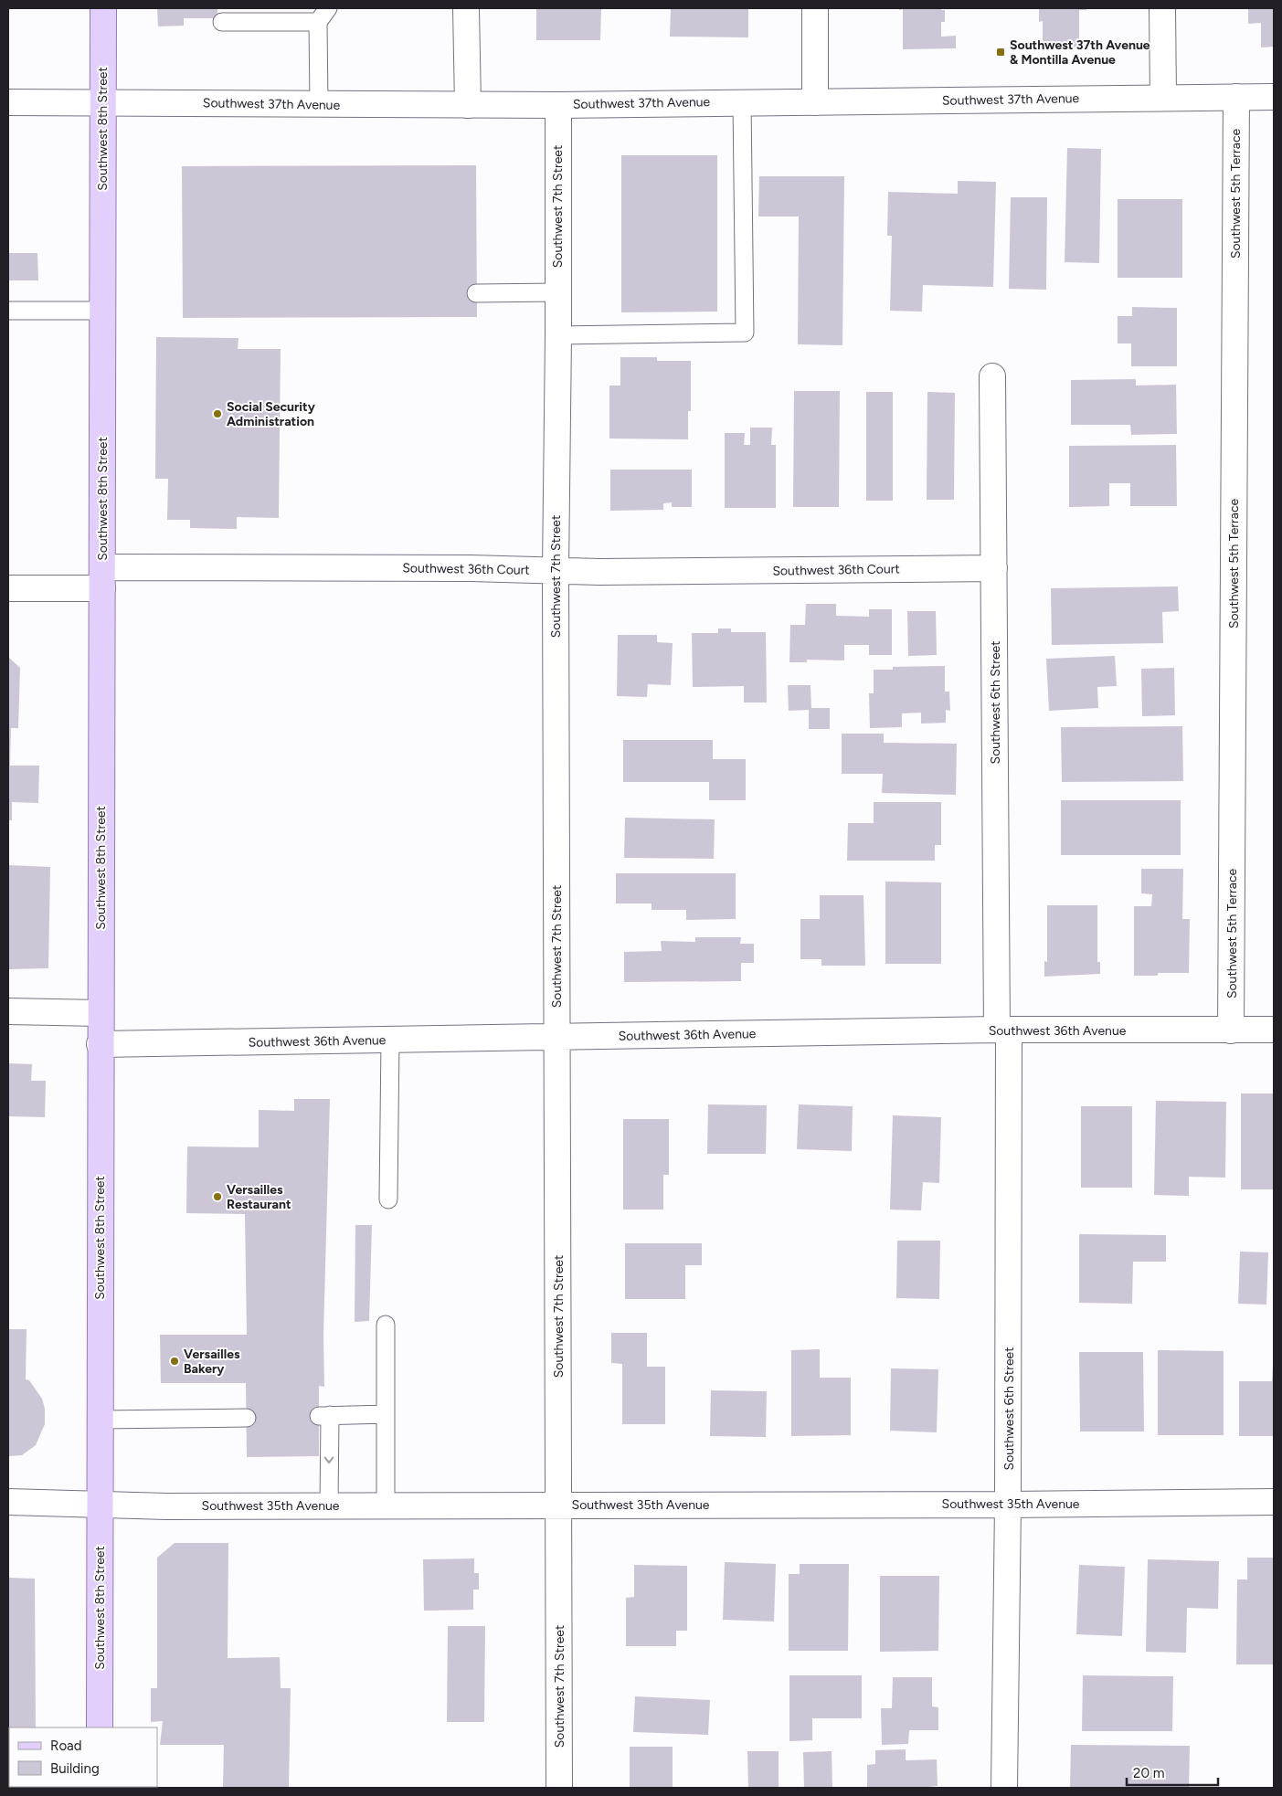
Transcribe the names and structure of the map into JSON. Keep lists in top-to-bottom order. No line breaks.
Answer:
{"streets":{"main road":["Southwest 8th Street"],"street":["Southwest 37th Avenue","Southwest 5th Terrace","Southwest 7th Street","Southwest 36th Court","Southwest 6th Street","Southwest 36th Avenue","Southwest 35th Avenue"]},"crossings":[["Southwest 37th Avenue","Southwest 8th Street"],["Southwest 37th Avenue","Southwest 5th Terrace"],["Southwest 37th Avenue","Southwest 7th Street"],["Southwest 8th Street","Southwest 36th Court"],["Southwest 8th Street","Southwest 36th Avenue"],["Southwest 8th Street","Southwest 35th Avenue"],["Southwest 5th Terrace","Southwest 36th Avenue"],["Southwest 7th Street","Southwest 36th Court"],["Southwest 7th Street","Southwest 36th Avenue"],["Southwest 7th Street","Southwest 35th Avenue"],["Southwest 36th Court","Southwest 6th Street"],["Southwest 6th Street","Southwest 36th Avenue"],["Southwest 6th Street","Southwest 35th Avenue"]],"places":{"transit":["Southwest 37th Avenue & Montilla Avenue"],"other":["Social Security Administration","Versailles Restaurant","Versailles Bakery"]},"legend":["Road","Building"],"scale_bar":"20 m"}
